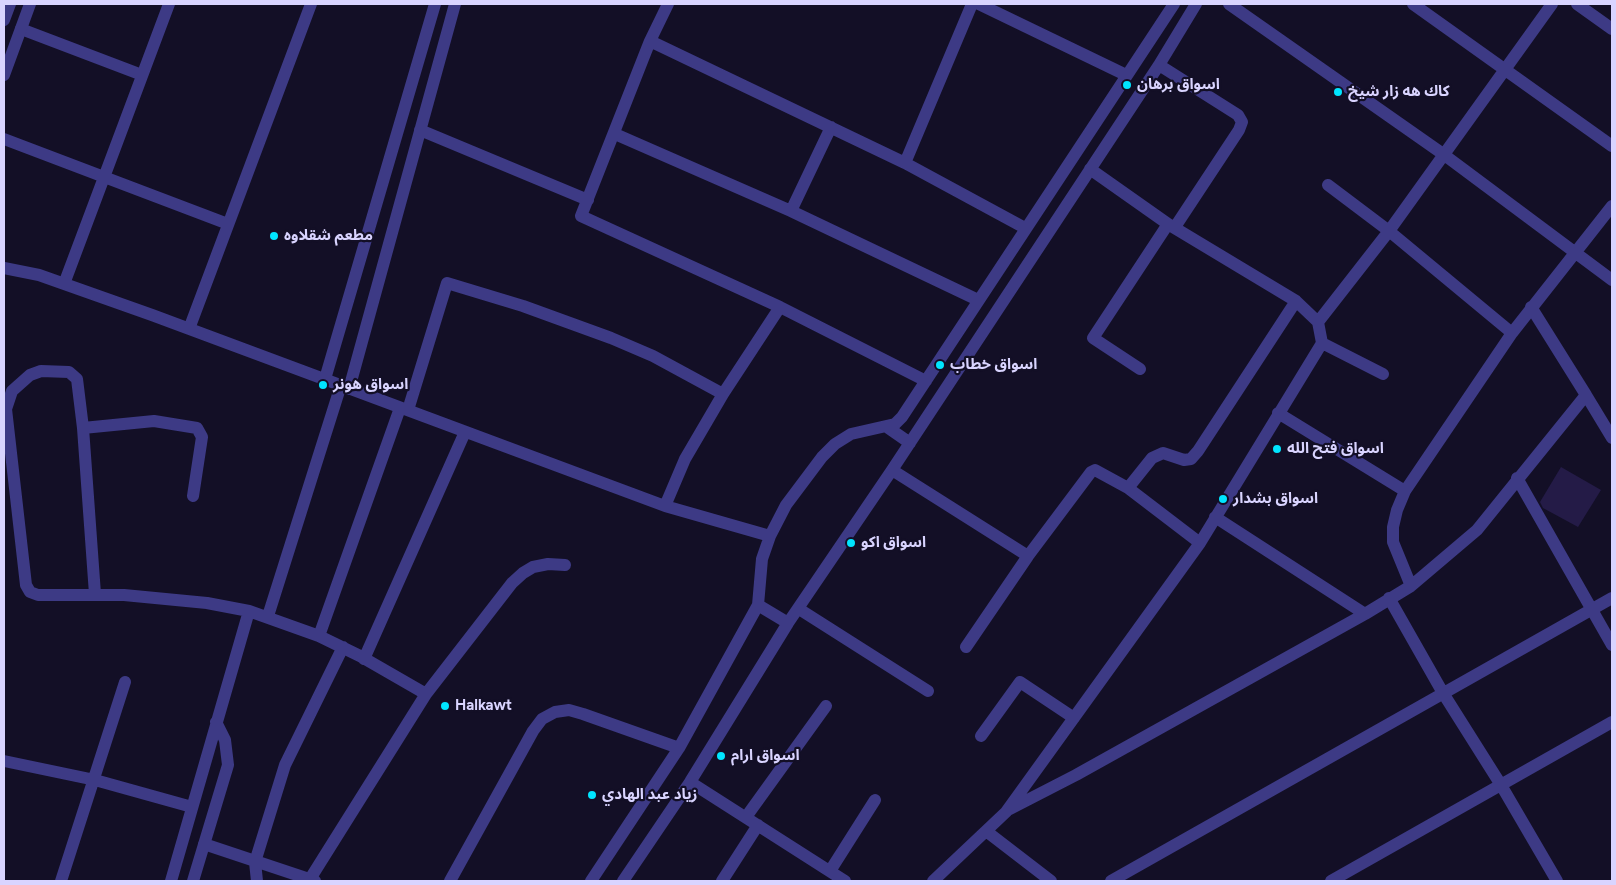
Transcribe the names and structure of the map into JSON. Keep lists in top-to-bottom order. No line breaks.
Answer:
{"places":["اسواق برهان","كاك هه زار شيخ","مطعم شقلاوه","اسواق خطاب","اسواق هونر","اسواق فتح الله","اسواق بشدار","اسواق اكو","Halkawt","اسواق ارام","زياد عبد الهادي"]}
